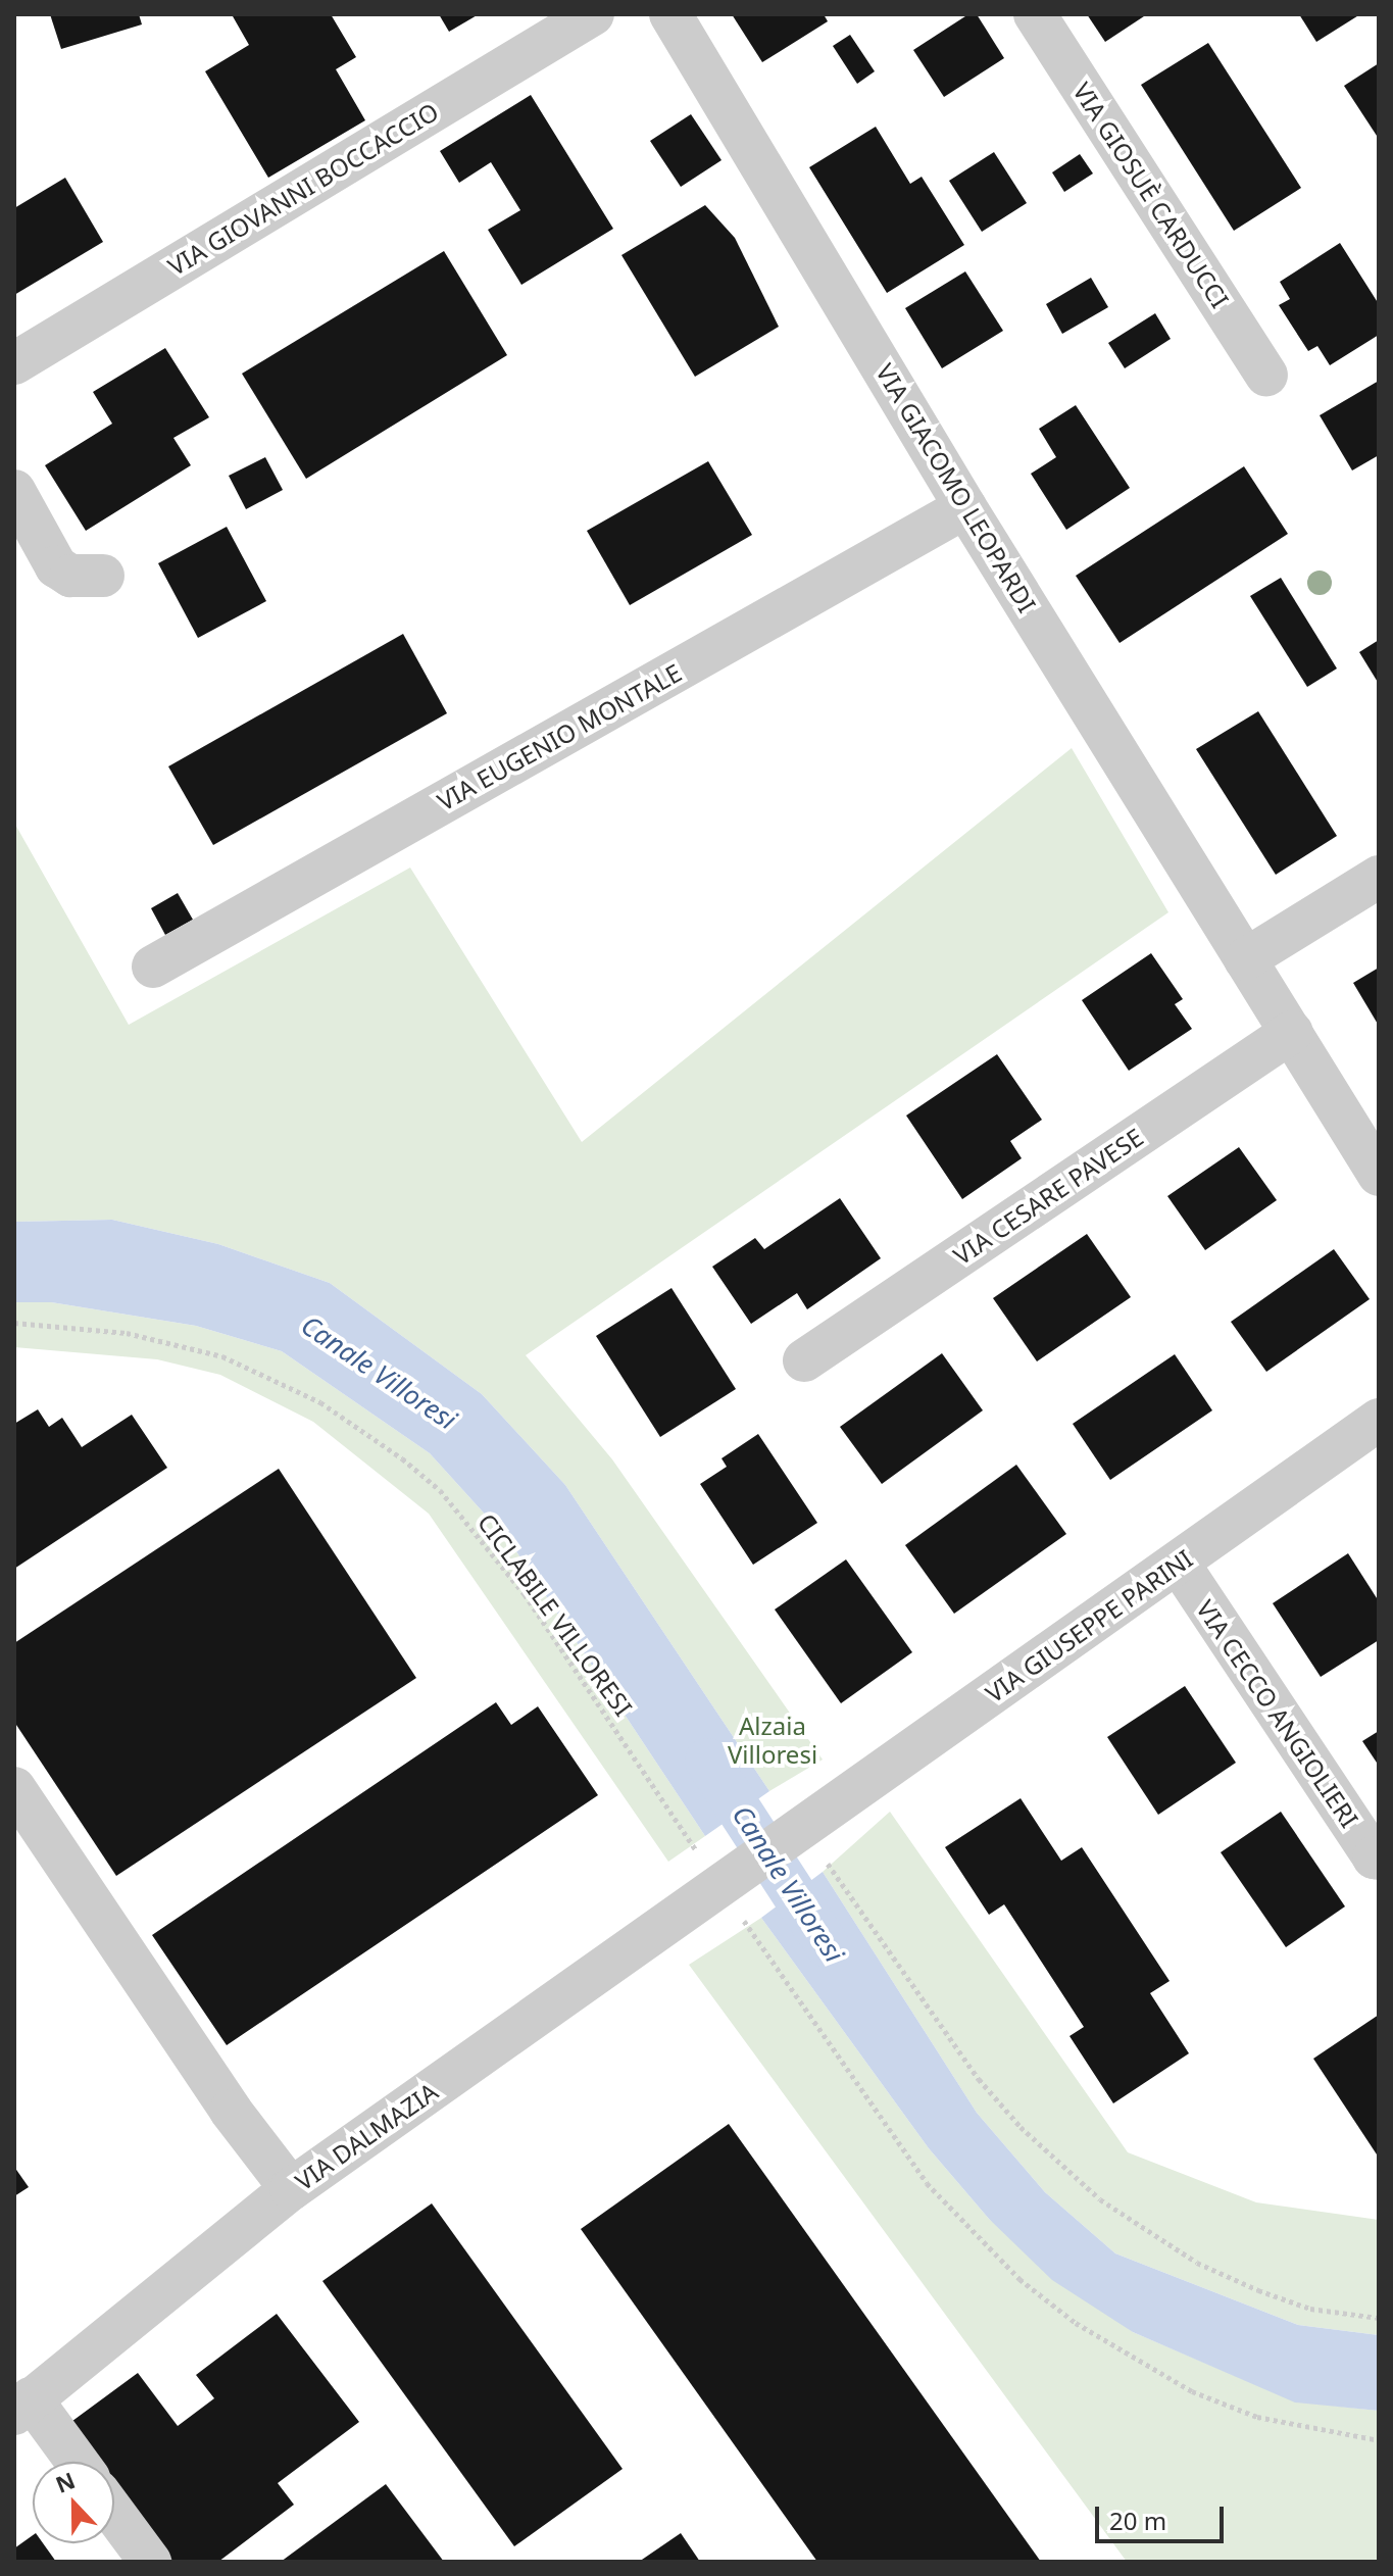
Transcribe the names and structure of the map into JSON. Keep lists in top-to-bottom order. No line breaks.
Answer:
{"streets":{"street":["VIA GIOVANNI BOCCACCIO","VIA GIOSUÈ CARDUCCI","VIA GIACOMO LEOPARDI","VIA EUGENIO MONTALE","VIA CESARE PAVESE","VIA GIUSEPPE PARINI","VIA CECCO ANGIOLIERI","VIA DALMAZIA"],"path":["CICLABILE VILLORESI"]},"crossings":[["VIA GIACOMO LEOPARDI","VIA EUGENIO MONTALE"],["VIA GIACOMO LEOPARDI","VIA CESARE PAVESE"],["CICLABILE VILLORESI","VIA GIUSEPPE PARINI"],["CICLABILE VILLORESI","VIA DALMAZIA"],["VIA GIUSEPPE PARINI","VIA CECCO ANGIOLIERI"],["VIA GIUSEPPE PARINI","VIA DALMAZIA"]],"water":["Canale Villoresi"],"parks":["Alzaia Villoresi"],"scale_bar":"20 m","north":"top"}
